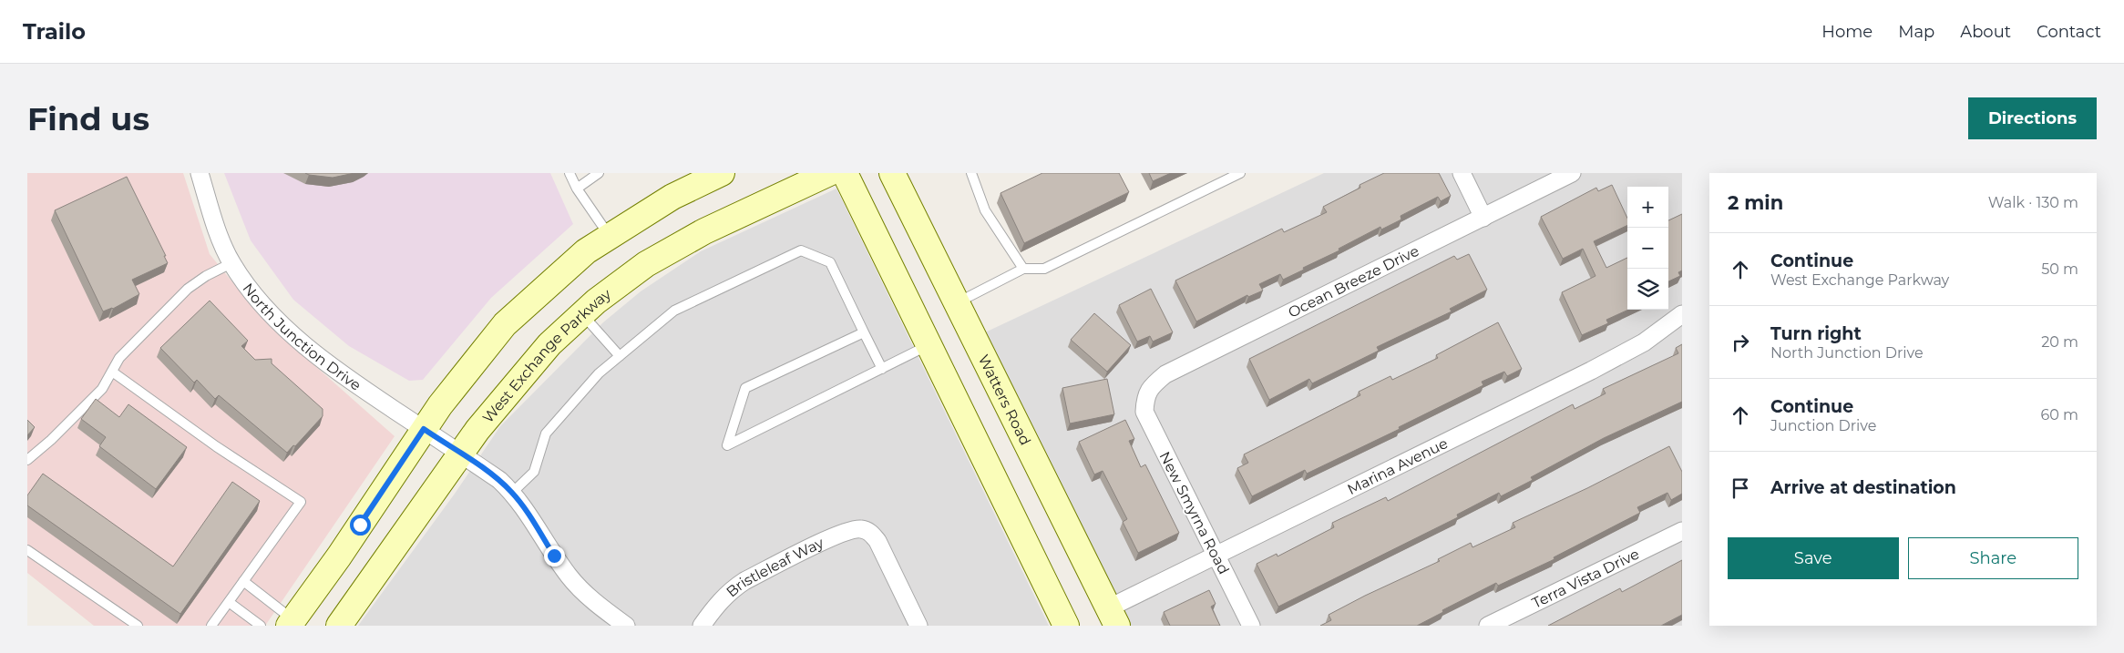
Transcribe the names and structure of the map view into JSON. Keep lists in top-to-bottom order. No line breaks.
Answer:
{"streets":{"main road":["West Exchange Parkway","Watters Road"],"street":["Ocean Breeze Drive","North Junction Drive","Marina Avenue","New Smyrna Road","Bristleleaf Way","Terra Vista Drive"]},"crossings":[["Ocean Breeze Drive","New Smyrna Road"],["North Junction Drive","West Exchange Parkway"],["Watters Road","Marina Avenue"],["Marina Avenue","New Smyrna Road"]],"page":{"header":"Trailo","nav":["Home","Map","About","Contact"],"buttons":["Directions",["Save","Share"]],"title":"Find us","heading":["2 min","Walk · 130 m"],"map_buttons":["+","−"],"list":[["Continue","West Exchange Parkway","50 m"],["Turn right","North Junction Drive","20 m"],["Continue","Junction Drive","60 m"],"Arrive at destination"]}}
